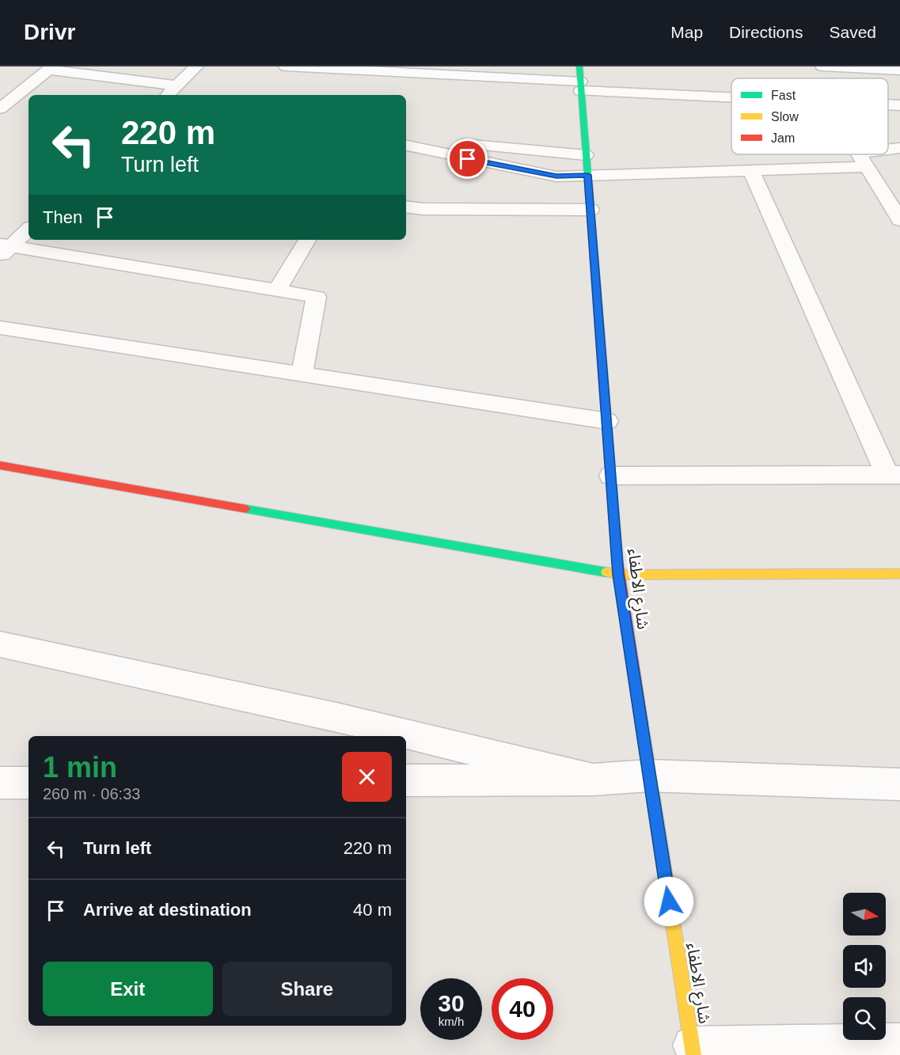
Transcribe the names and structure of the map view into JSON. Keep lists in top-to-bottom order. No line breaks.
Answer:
{"streets":{"street":["شارع الاطفاء"]},"legend":["Fast","Slow","Jam"],"north":"right","page":{"header":"Drivr","nav":["Map","Directions","Saved"],"turn":["220 m","Turn left"],"then":"Then","heading":["1 min","260 m · 06:33"],"list":[{"name":"Turn left","value":"220 m"},{"name":"Arrive at destination","value":"40 m"}],"buttons":["Exit","Share"],"speed":"30 km/h","limit":"40"}}
